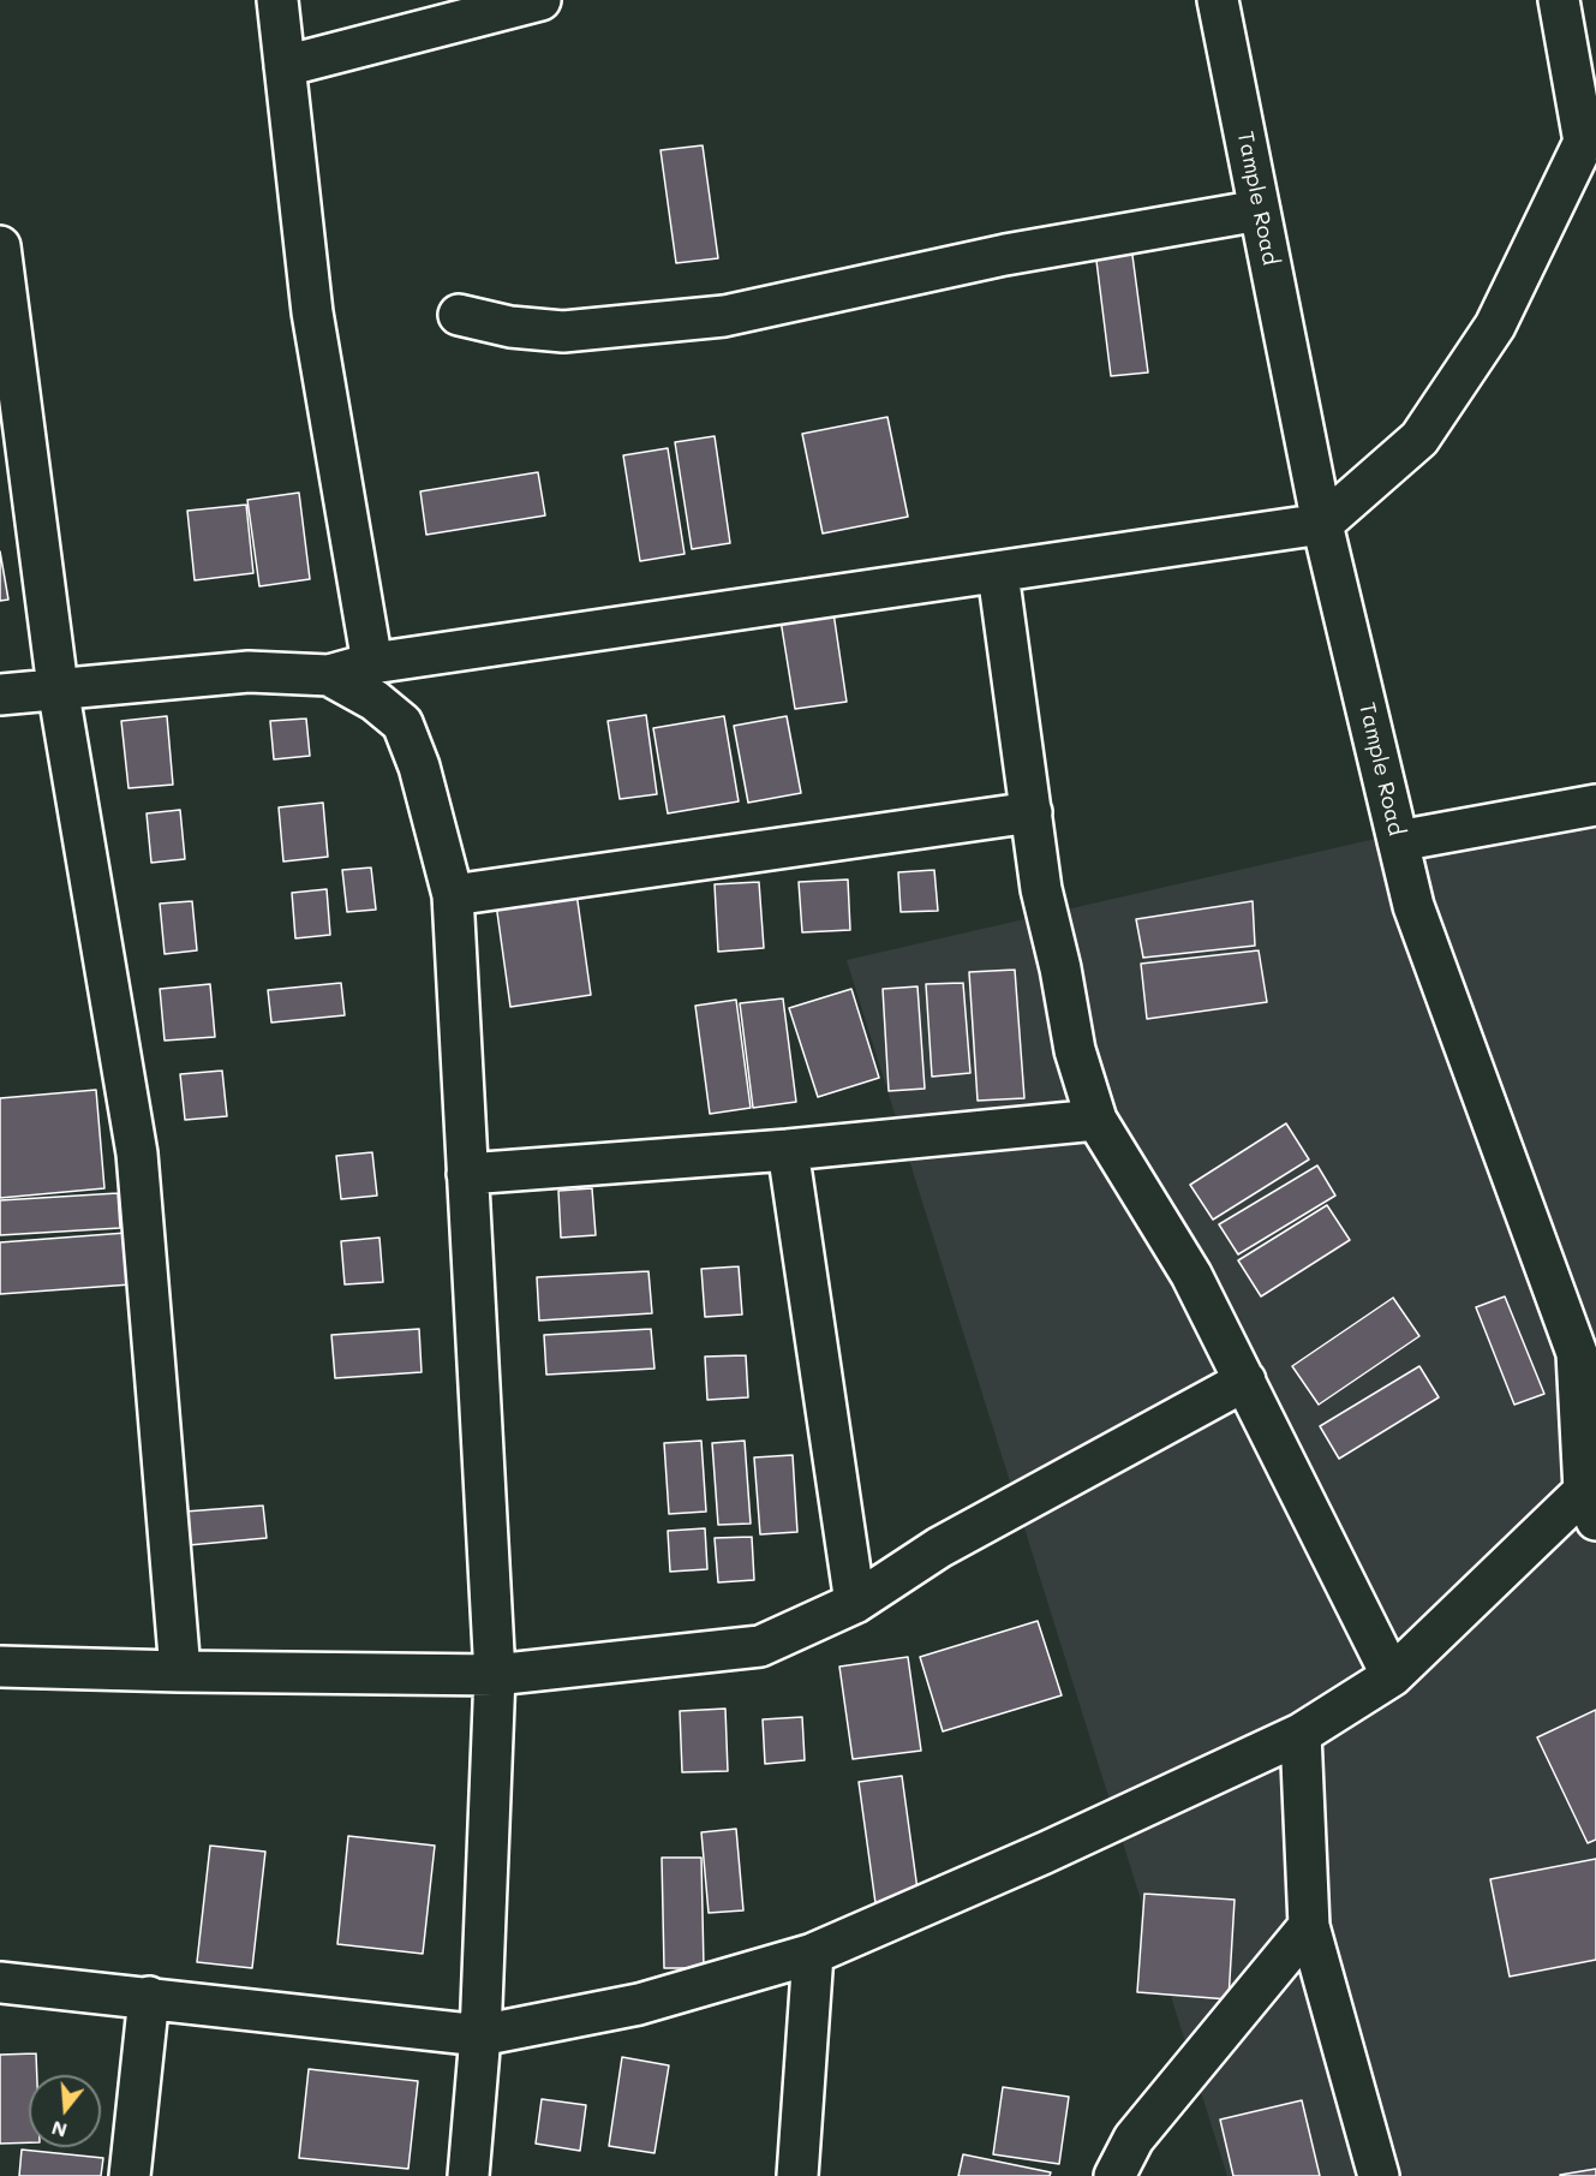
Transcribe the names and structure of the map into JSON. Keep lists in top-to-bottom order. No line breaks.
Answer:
{"streets":{"street":["Tample Road"]},"north":"bottom"}
